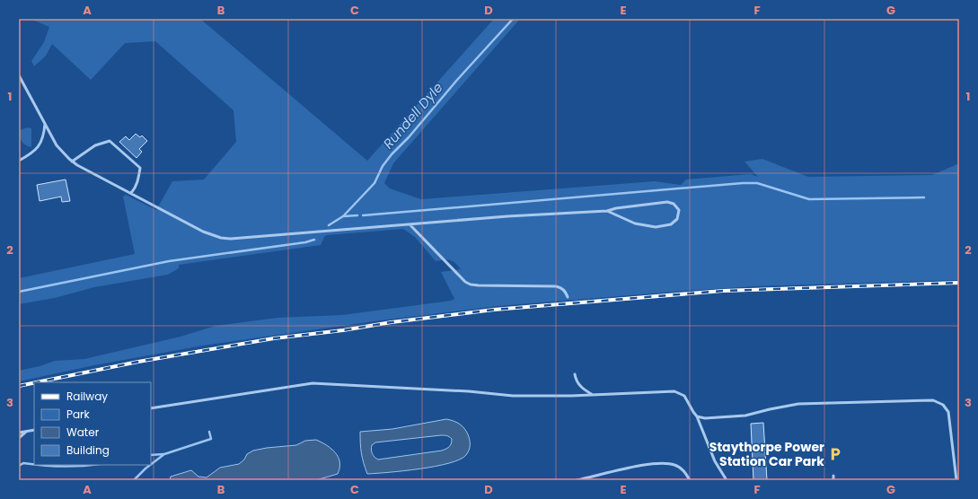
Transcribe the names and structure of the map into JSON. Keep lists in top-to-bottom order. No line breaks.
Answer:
{"water":["Rundell Dyle"],"places":{"parking":["Staythorpe Power Station Car Park"]},"legend":["Railway","Park","Water","Building"],"grid":{"columns":["A","B","C","D","E","F","G"],"rows":["1","2","3"]}}
